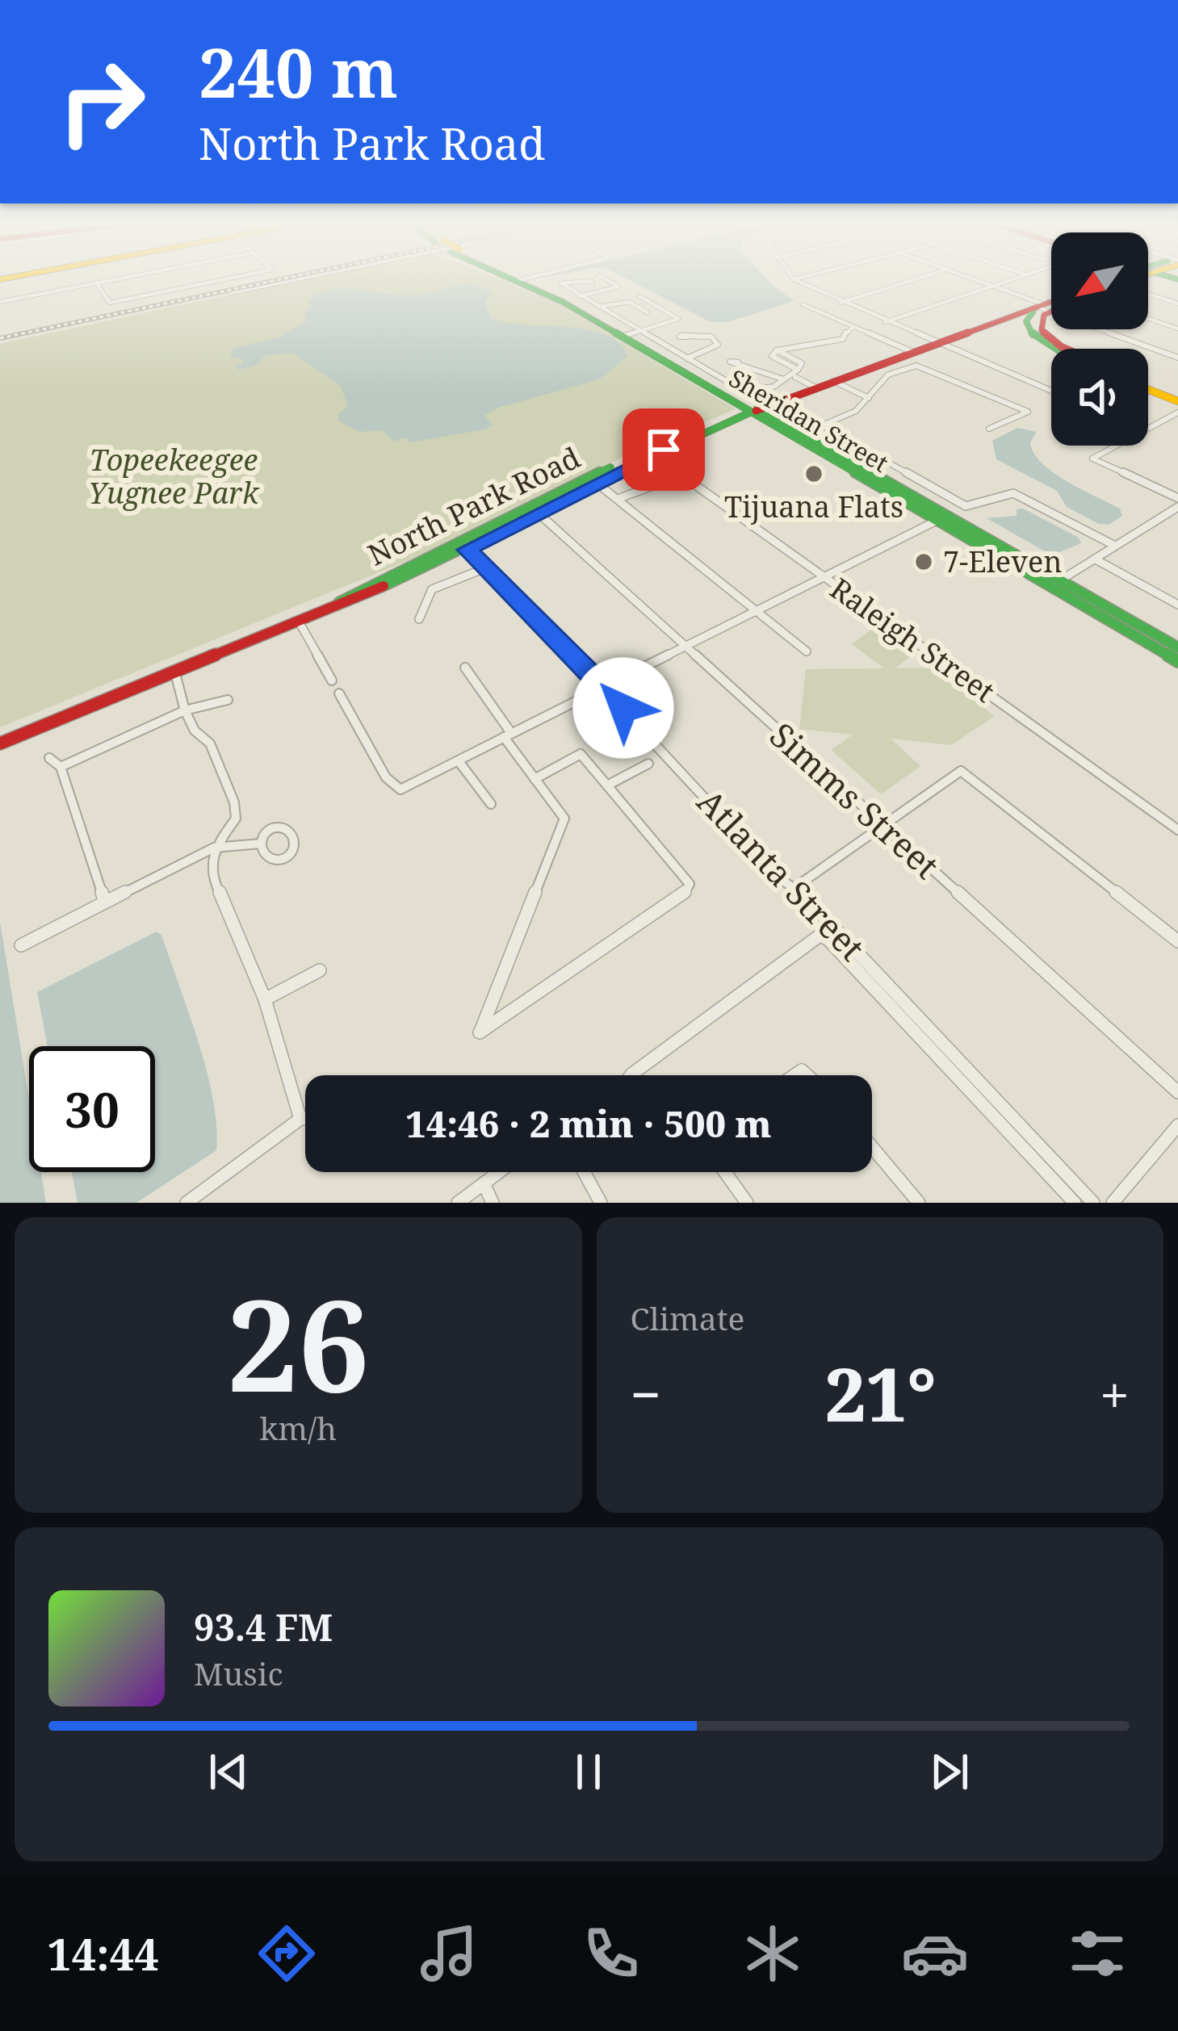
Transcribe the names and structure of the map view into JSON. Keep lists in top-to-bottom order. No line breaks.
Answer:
{"streets":{"main road":["Sheridan Street","North Park Road"],"street":["Raleigh Street","Simms Street","Atlanta Street"]},"crossings":[["Sheridan Street","North Park Road"],["North Park Road","Raleigh Street"],["North Park Road","Simms Street"],["North Park Road","Atlanta Street"]],"parks":["Topeekeegee Yugnee Park"],"places":["Tijuana Flats","7-Eleven"],"north":"bottom left","page":{"turn":["240 m","North Park Road"],"limit":"30","trip":"14:46 · 2 min · 500 m","tile":[["26","km/h"],"Climate"],"heat":["−","21°","+"],"song":["93.4 FM","Music"],"tabs":"14:44"}}
